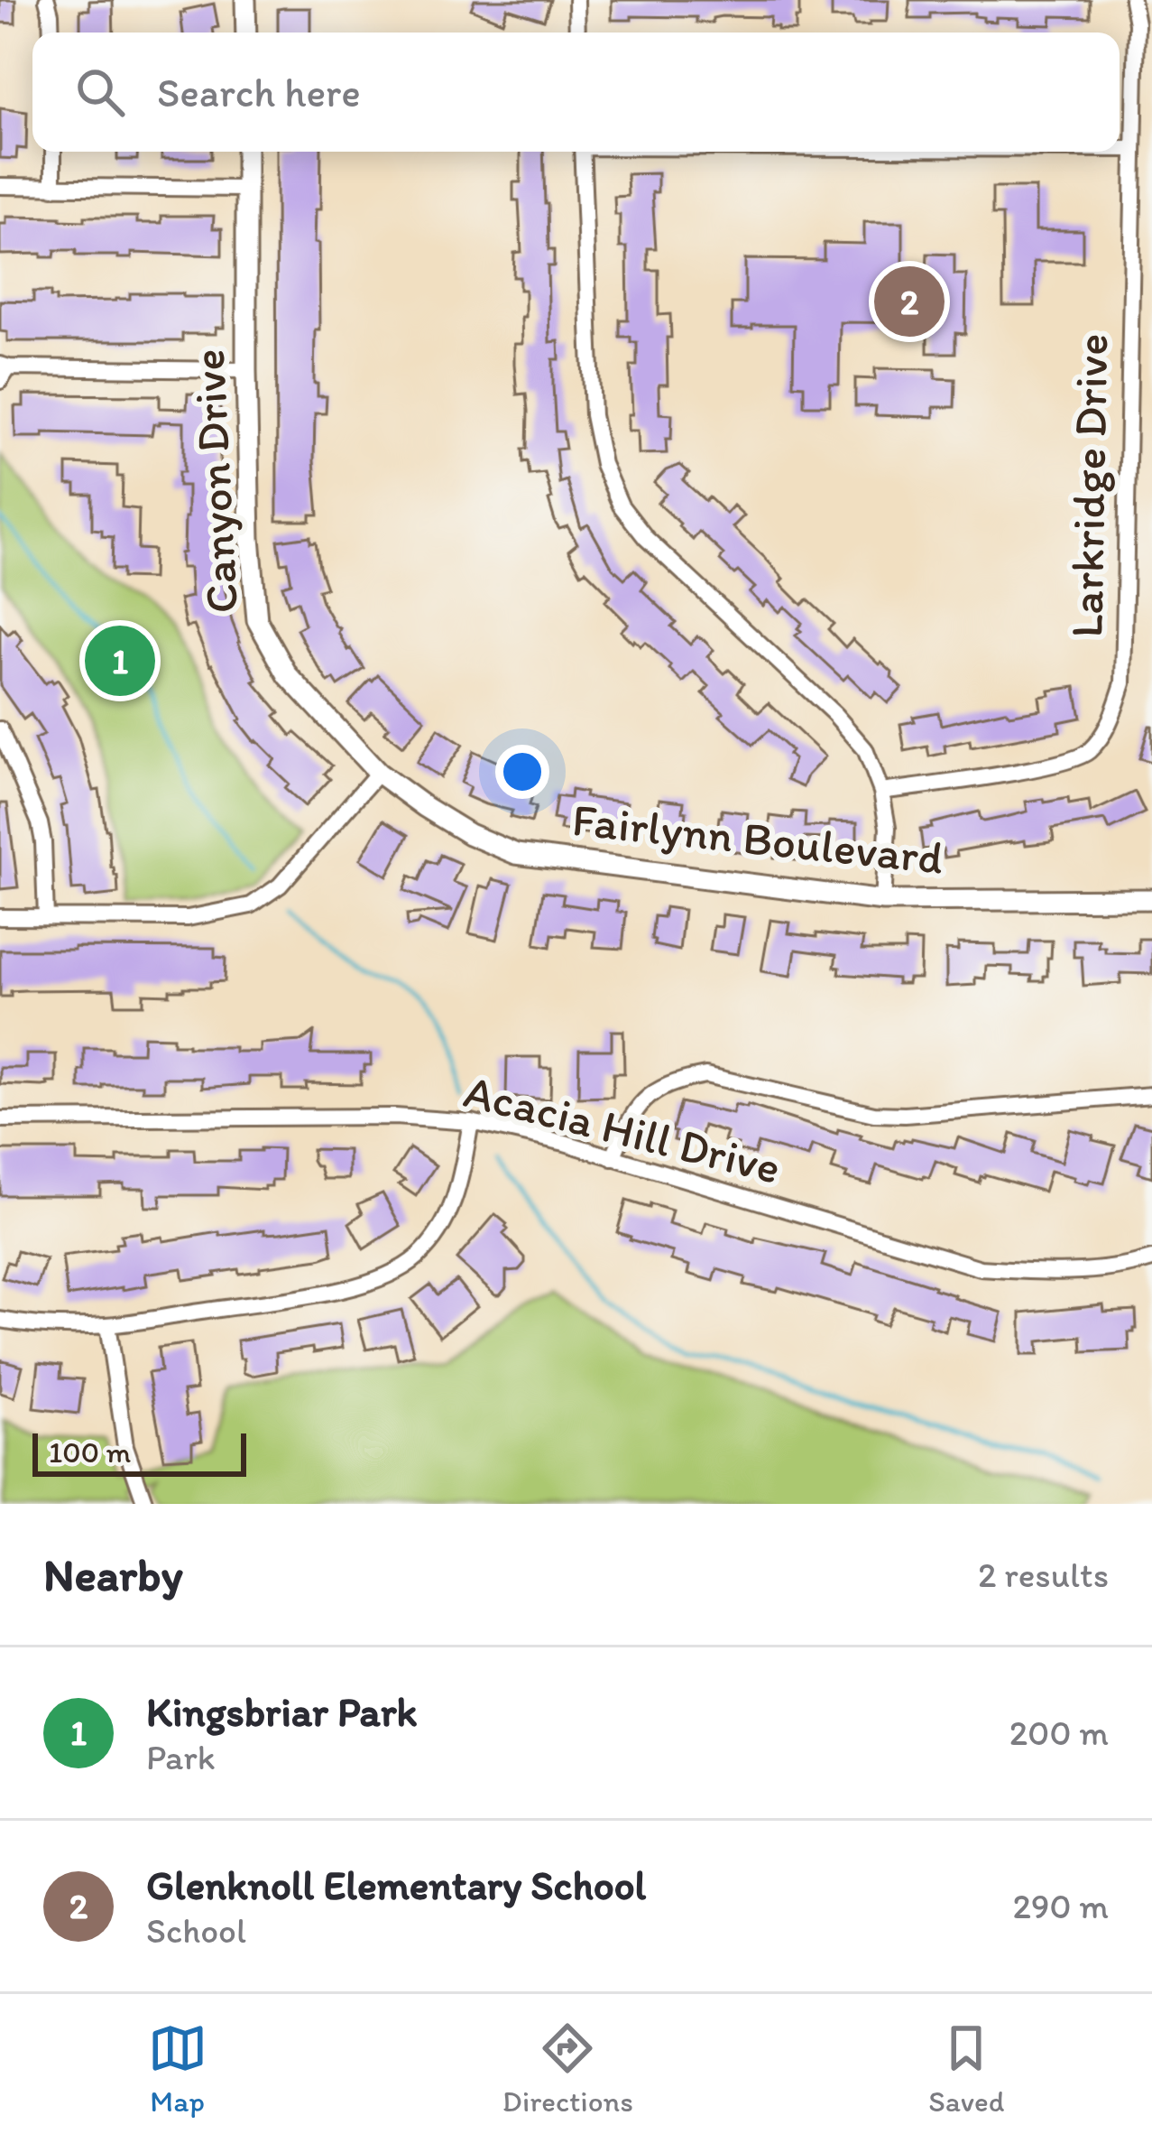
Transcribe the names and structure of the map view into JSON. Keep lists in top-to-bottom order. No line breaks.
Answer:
{"streets":{"street":["Canyon Drive","Larkridge Drive","Fairlynn Boulevard","Acacia Hill Drive"]},"crossings":[["Canyon Drive","Fairlynn Boulevard"]],"scale_bar":"100 m","page":{"search":"Search here","pins":["2","1"],"scale":"100 m","heading":["Nearby","2 results"],"list":[{"mark":"1","name":"Kingsbriar Park","note":"Park","value":"200 m"},{"mark":"2","name":"Glenknoll Elementary School","note":"School","value":"290 m"}],"nav":["Map","Directions","Saved"]}}
